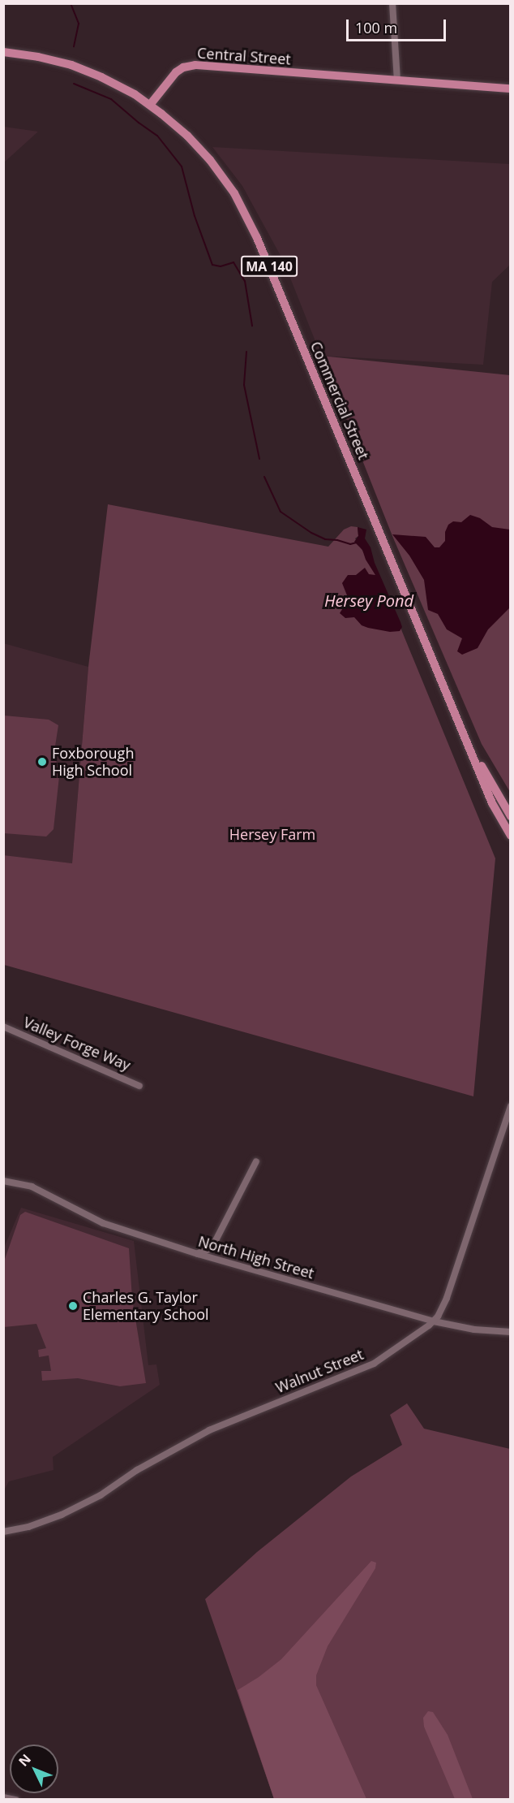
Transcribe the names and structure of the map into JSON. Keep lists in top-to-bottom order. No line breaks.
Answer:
{"streets":{"main road":["Central Street","MA 140","Commercial Street"],"street":["Valley Forge Way","North High Street","Walnut Street"]},"crossings":[["Central Street","MA 140"],["Central Street","Commercial Street"],["MA 140","Commercial Street"],["North High Street","Walnut Street"]],"water":["Hersey Pond"],"parks":["Hersey Farm"],"places":["Foxborough High School","Charles G. Taylor Elementary School"],"scale_bar":"100 m","north":"top left"}
